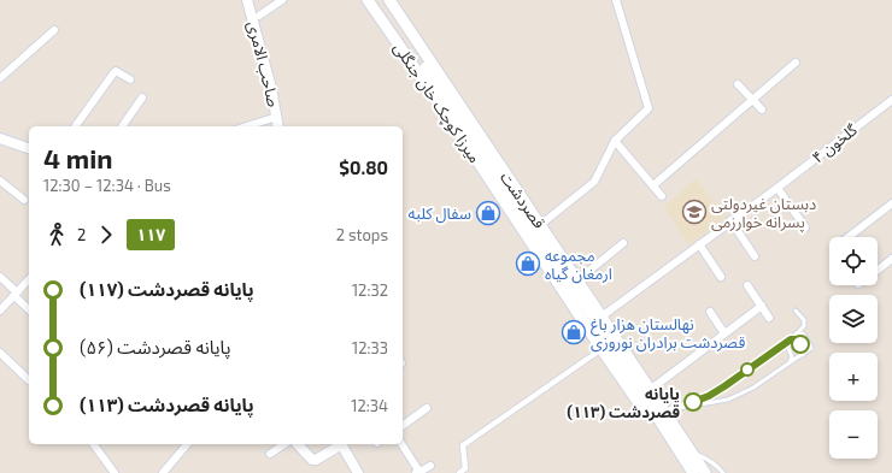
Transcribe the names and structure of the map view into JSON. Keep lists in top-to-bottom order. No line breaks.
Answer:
{"streets":{"main road":["میرزا کوچک خان جنگلی","قصردشت"],"street":["صاحب الامری","۴ گلخون"]},"crossings":[["میرزا کوچک خان جنگلی","قصردشت"],["۴ گلخون","قصردشت"]],"places":{"school or university":["دبستان غیردولتی پسرانه خوارزمی"],"shop":["سفال کلبه","مجموعه ارمغان گیاه","نهالستان هزار باغ قصردشت برادران نوروزی"],"other":["پایانه قصردشت (۱۱۳)"]},"lines":["bus line ۱۱۷"],"page":{"heading":["4 min","12:30 – 12:34 · Bus","$0.80"],"legs":["2","۱۱۷","2 stops"],"map_buttons":["+","−"],"list":[{"name":"پایانه قصردشت (۱۱۷)","value":"12:32"},{"name":"پایانه قصردشت (۵۶)","value":"12:33"},{"name":"پایانه قصردشت (۱۱۳)","value":"12:34"}]}}
